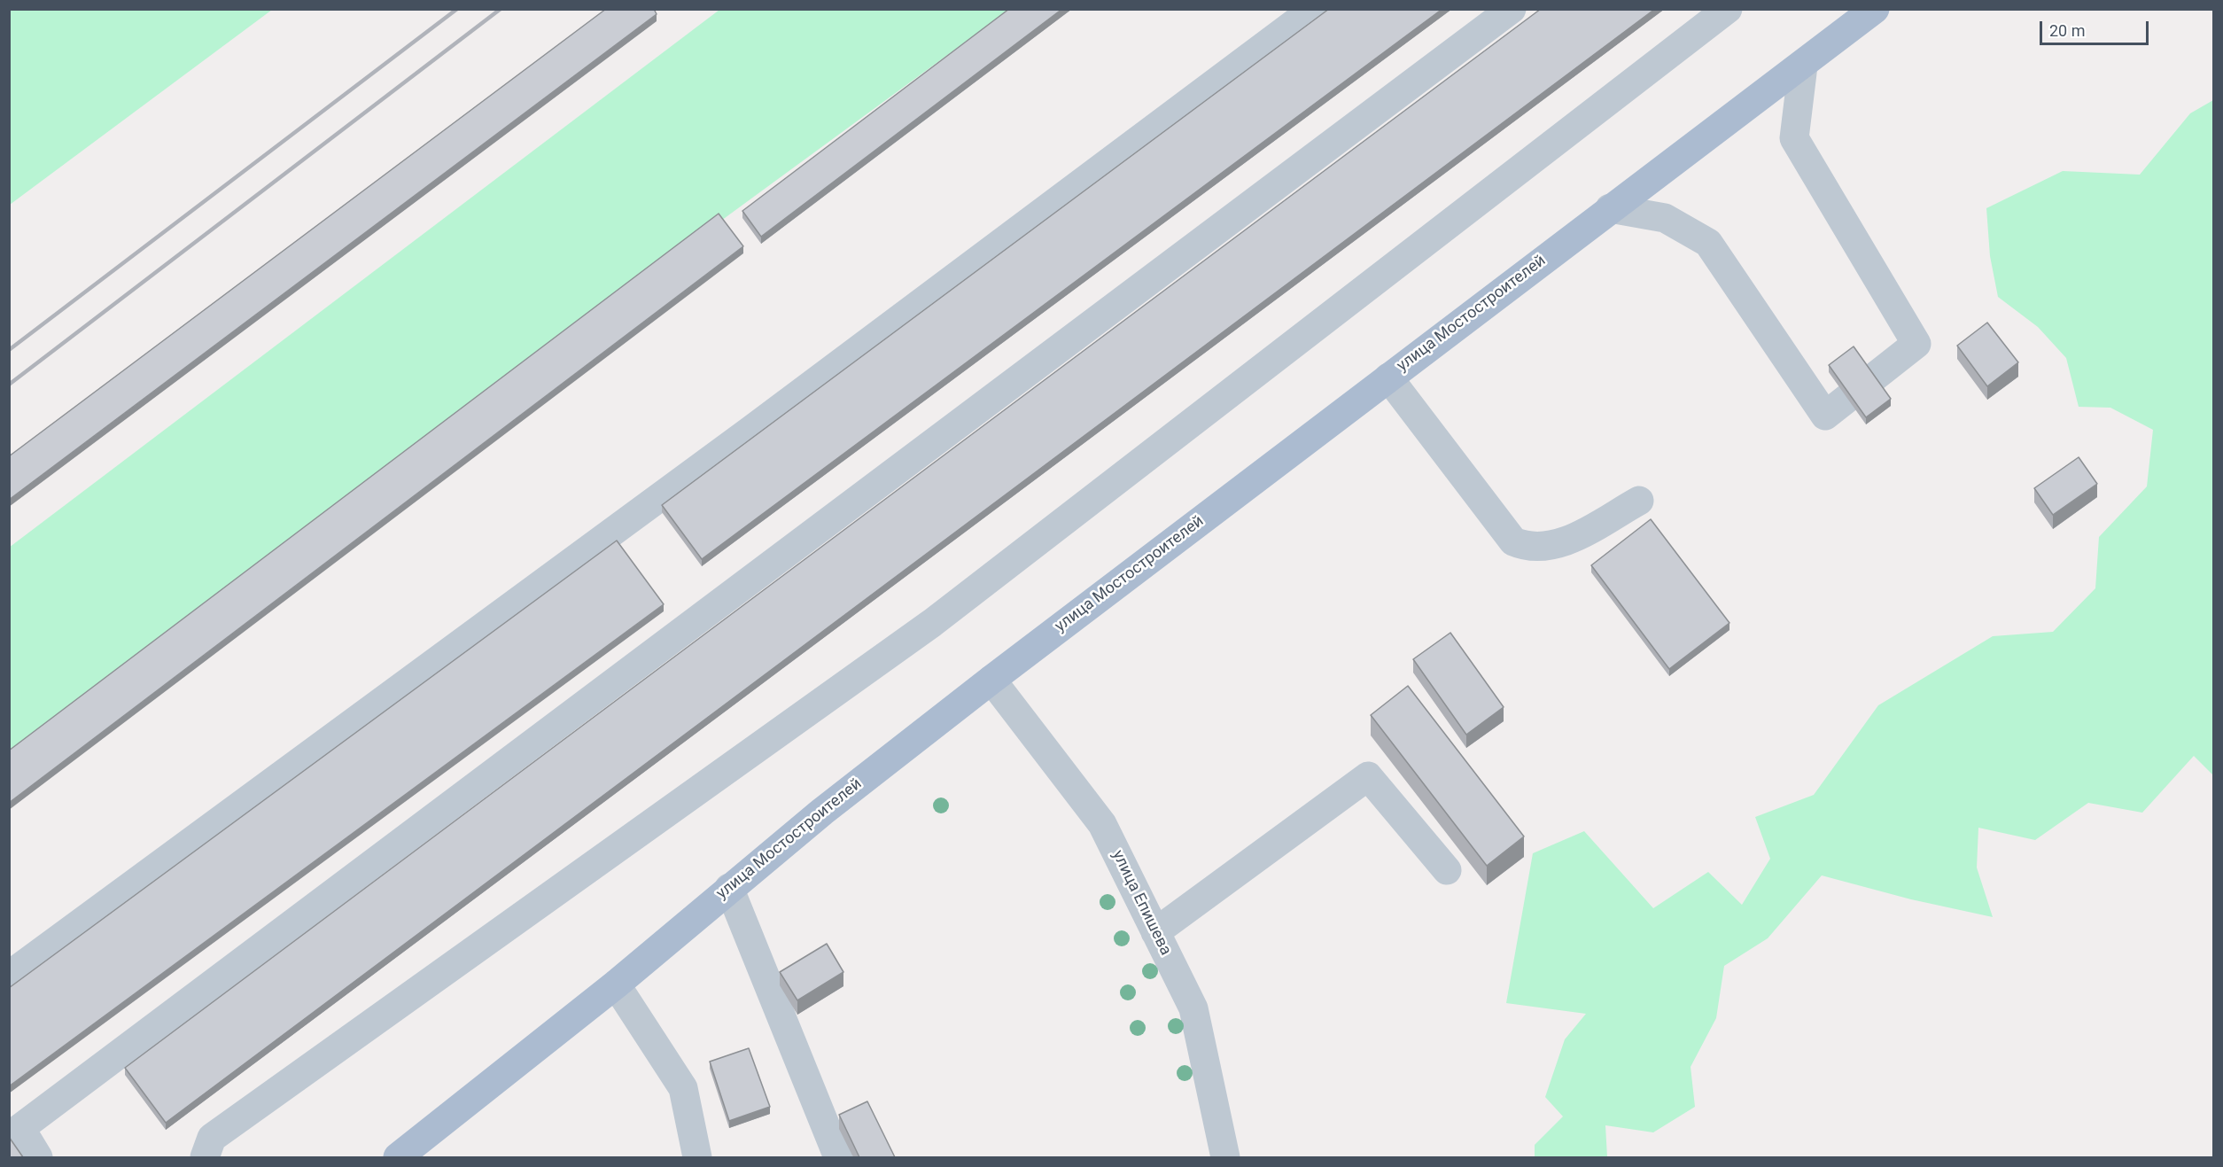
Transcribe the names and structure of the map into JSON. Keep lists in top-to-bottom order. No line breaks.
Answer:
{"streets":{"main road":["улица Мостостроителей"],"street":["улица Епишева"]},"crossings":[["улица Мостостроителей","улица Епишева"]],"scale_bar":"20 m"}
